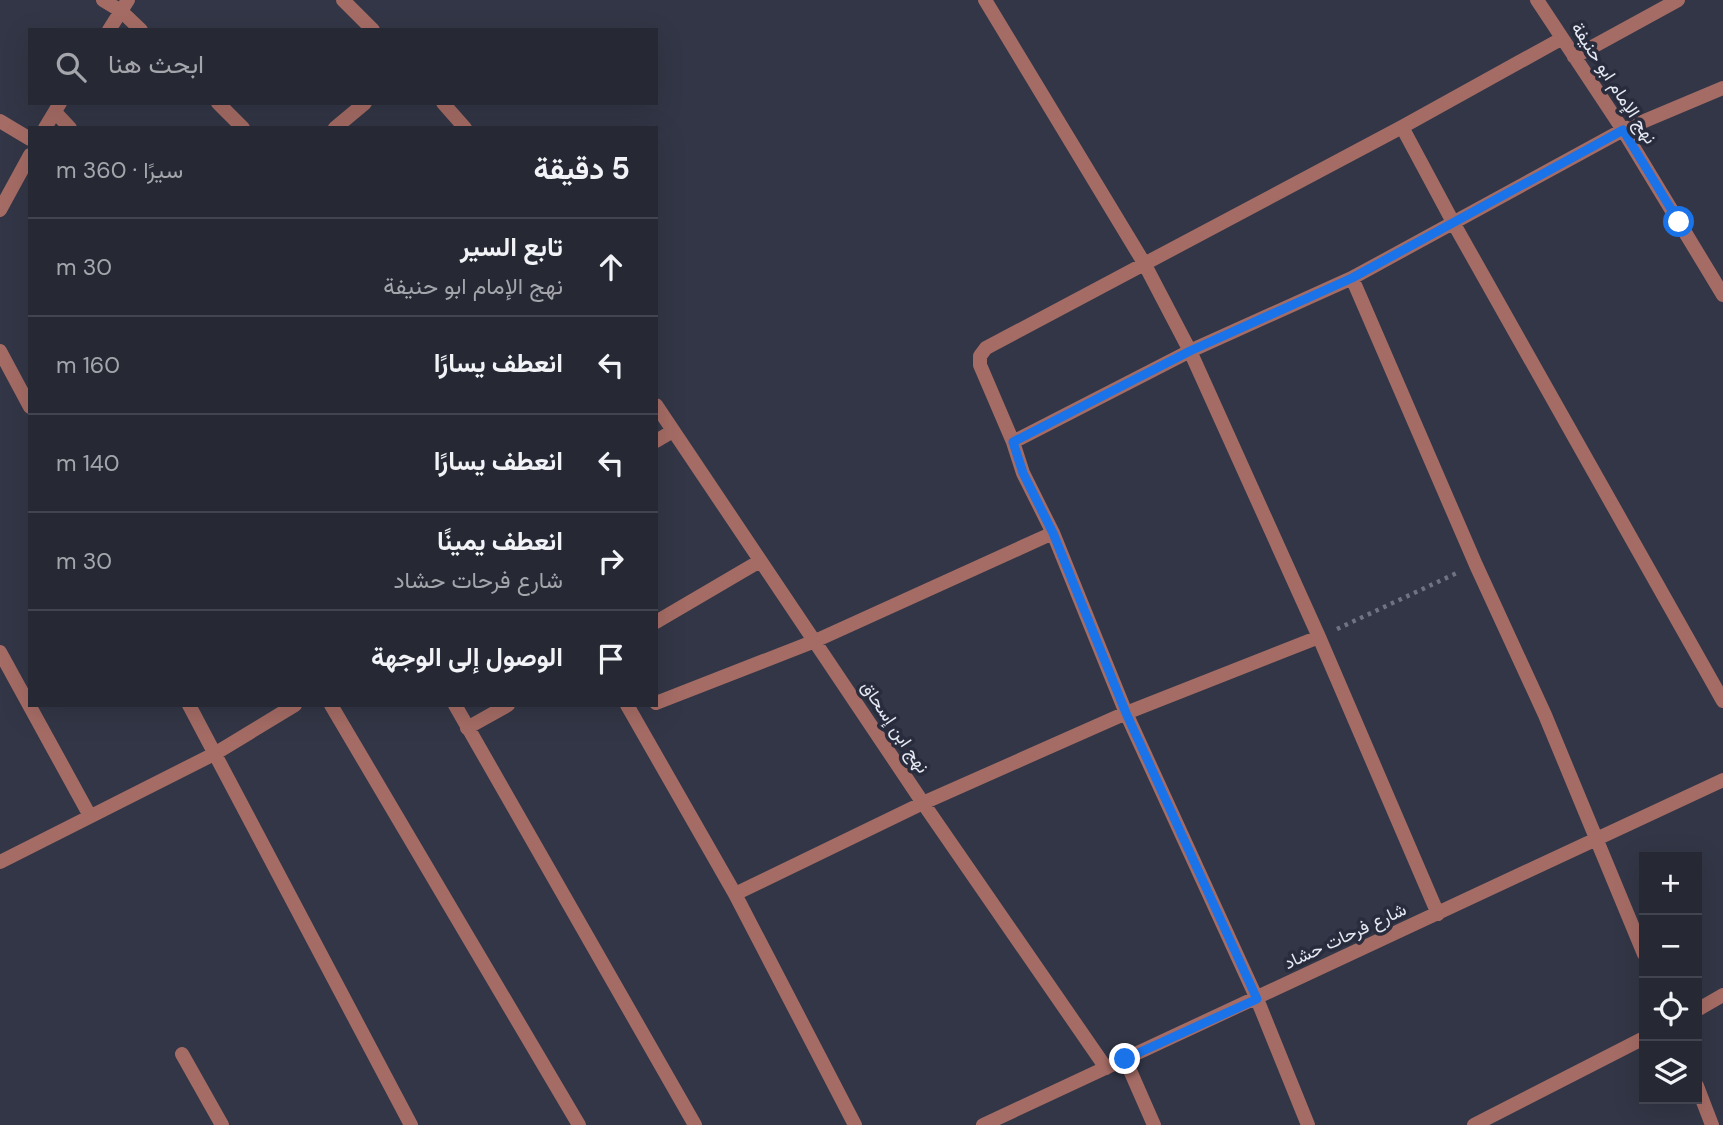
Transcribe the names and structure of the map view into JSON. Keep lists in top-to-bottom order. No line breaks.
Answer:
{"streets":{"street":["نهج الإمام ابو حنيفة","نهج ابن إسحاق","شارع فرحات حشاد"]},"crossings":[["نهج ابن إسحاق","شارع فرحات حشاد"]],"page":{"search":"ابحث هنا","heading":["5 دقيقة","سيرًا · 360 m"],"list":[["تابع السير","نهج الإمام ابو حنيفة","30 m"],["انعطف يسارًا","160 m"],["انعطف يسارًا","140 m"],["انعطف يمينًا","شارع فرحات حشاد","30 m"],"الوصول إلى الوجهة"],"map_buttons":["+","−"]}}
